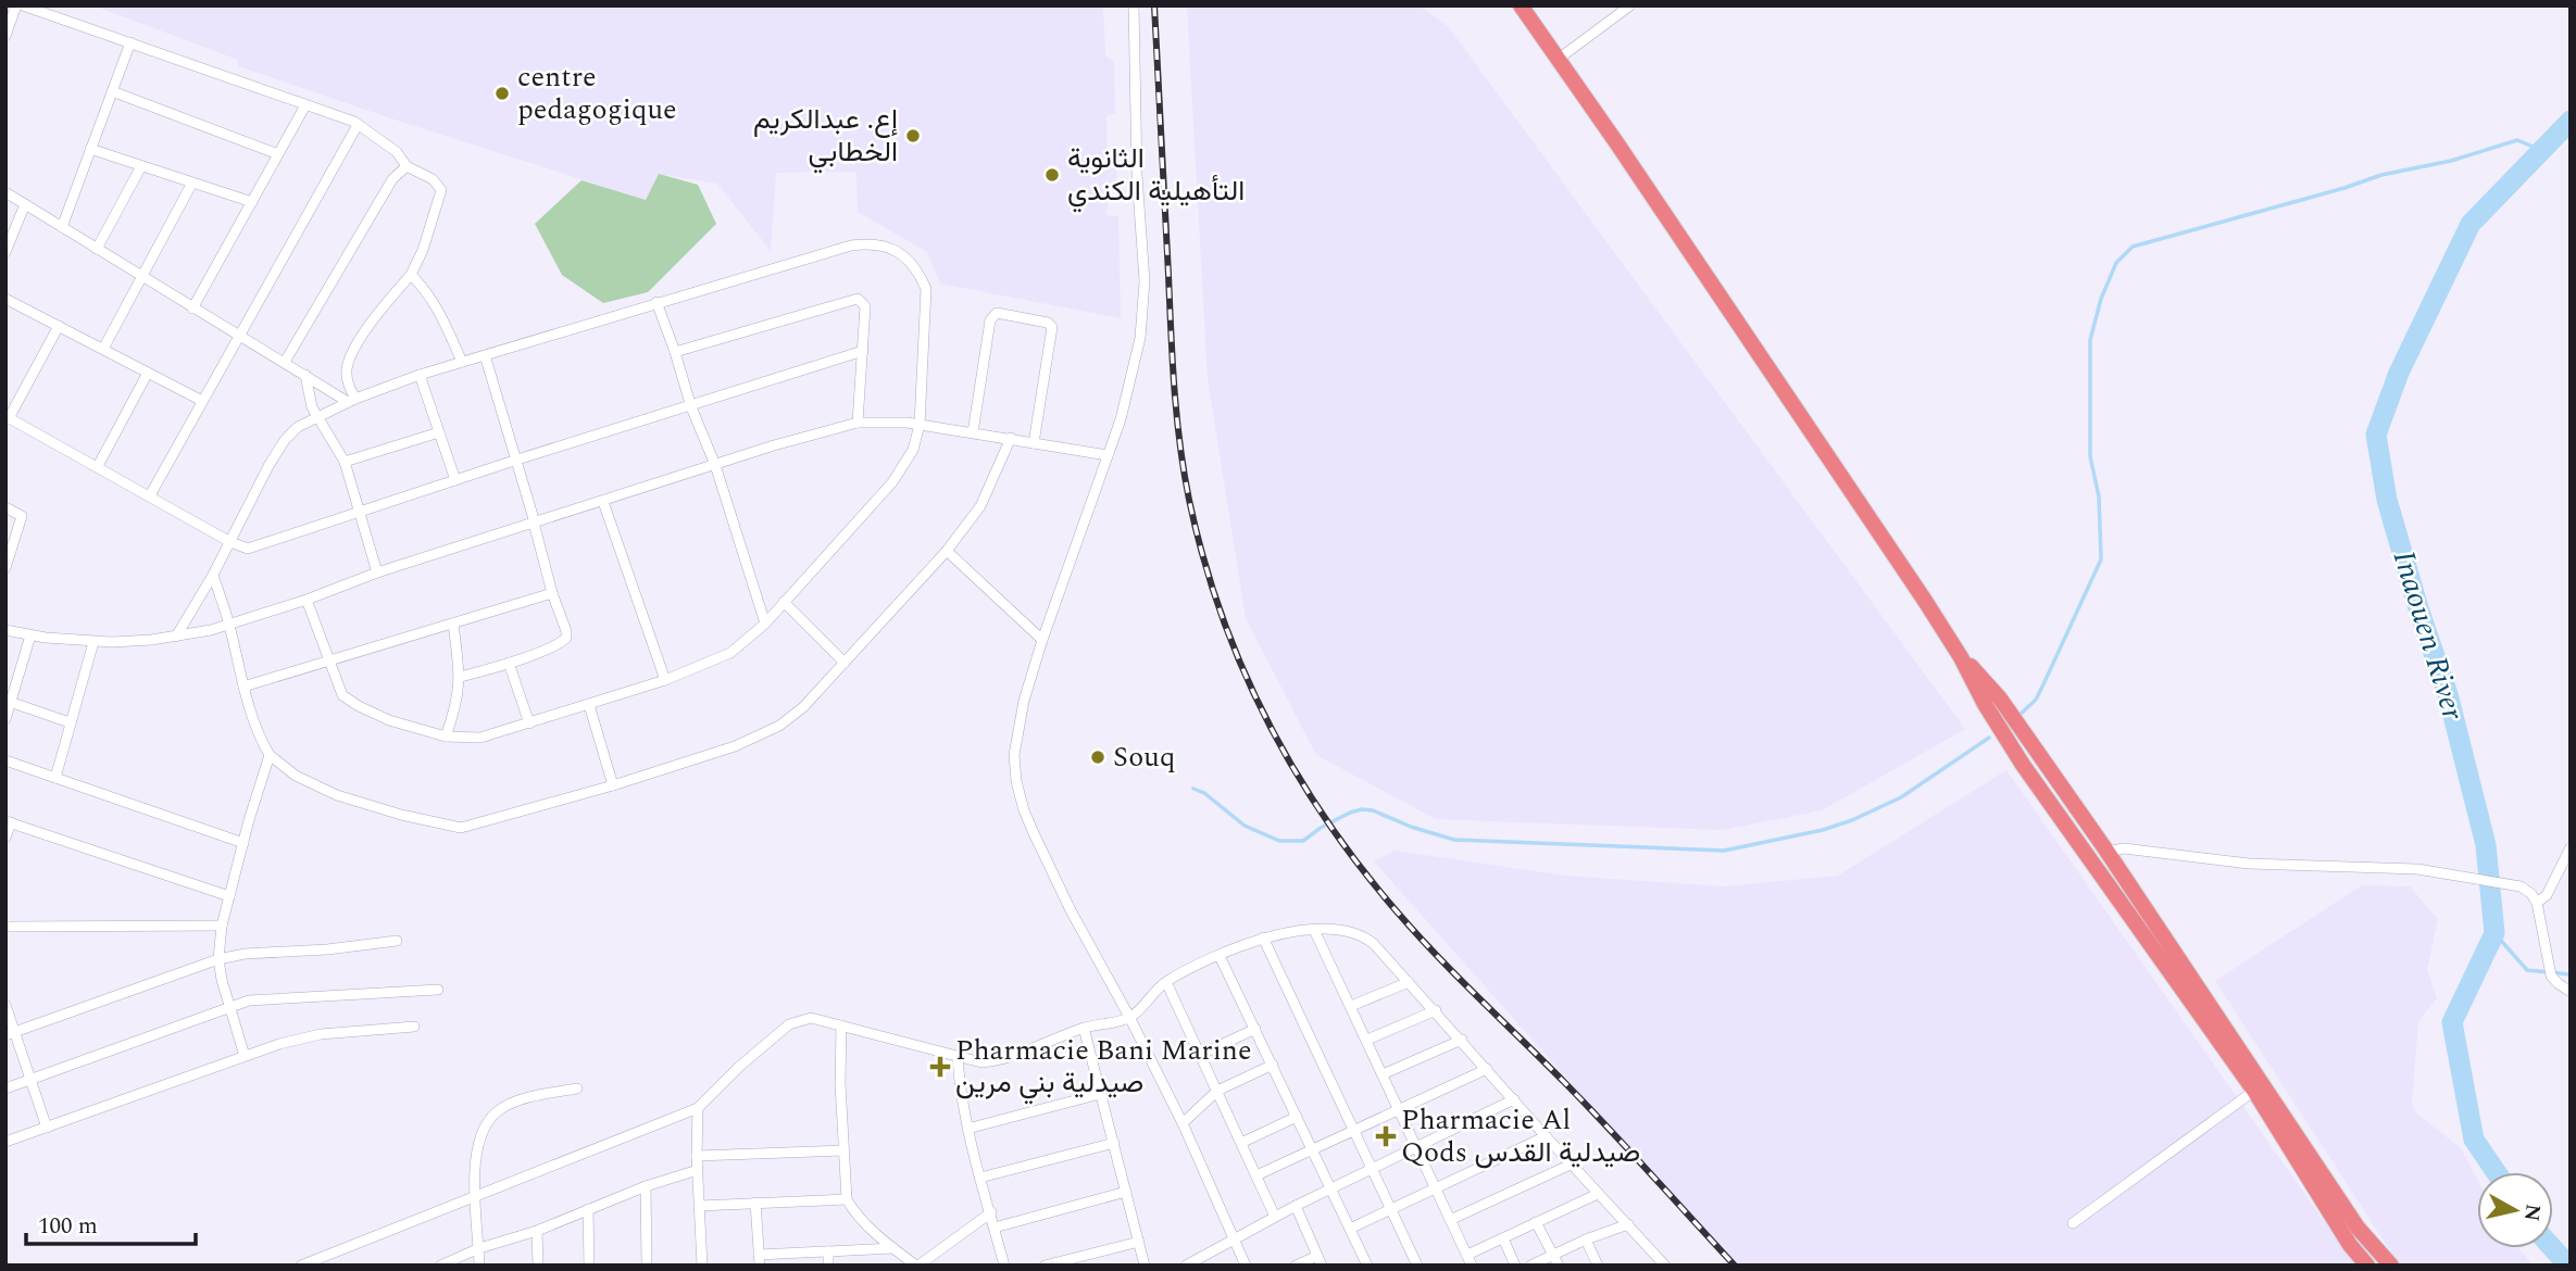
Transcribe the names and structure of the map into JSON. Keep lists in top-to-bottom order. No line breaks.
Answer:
{"water":["Inaouen River"],"places":{"other":["centre pedagogique","إع. عبدالكريم الخطابي","الثانوية التأهيلية الكندي","Souq"],"health":["Pharmacie Bani Marine صيدلية بني مرين","Pharmacie Al Qods صيدلية القدس"]},"scale_bar":"100 m","north":"right"}
